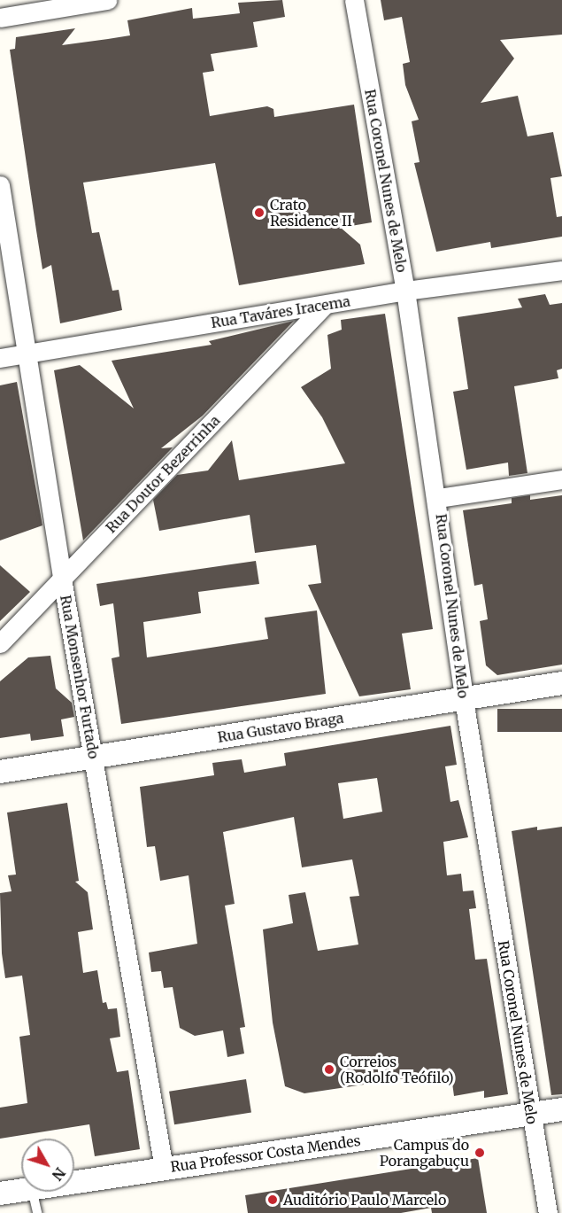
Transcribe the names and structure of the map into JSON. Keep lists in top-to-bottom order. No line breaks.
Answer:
{"streets":{"street":["Rua Coronel Nunes de Melo","Rua Taváres Iracema","Rua Doutor Bezerrinha","Rua Monsenhor Furtado","Rua Gustavo Braga","Rua Professor Costa Mendes"]},"crossings":[["Rua Coronel Nunes de Melo","Rua Taváres Iracema"],["Rua Coronel Nunes de Melo","Rua Gustavo Braga"],["Rua Coronel Nunes de Melo","Rua Professor Costa Mendes"],["Rua Taváres Iracema","Rua Doutor Bezerrinha"],["Rua Taváres Iracema","Rua Monsenhor Furtado"],["Rua Doutor Bezerrinha","Rua Monsenhor Furtado"],["Rua Monsenhor Furtado","Rua Gustavo Braga"],["Rua Monsenhor Furtado","Rua Professor Costa Mendes"]],"places":["Crato Residence II","Correios (Rodolfo Teófilo)","Campus do Porangabuçu","Auditório Paulo Marcelo"],"north":"bottom right"}
